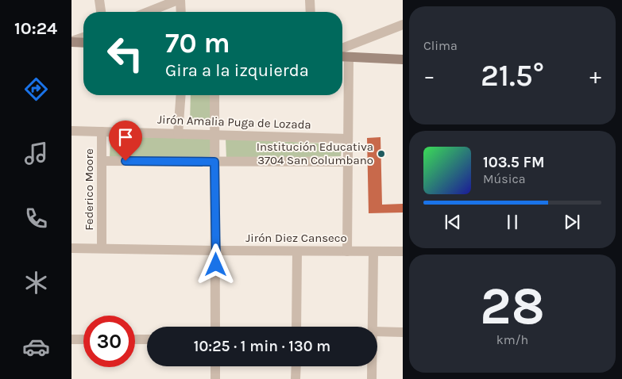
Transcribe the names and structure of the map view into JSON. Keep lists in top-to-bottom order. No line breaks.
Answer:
{"streets":{"street":["Jirón Amalia Puga de Lozada","Federico Moore","Jirón Diez Canseco"]},"crossings":[["Jirón Amalia Puga de Lozada","Federico Moore"],["Federico Moore","Jirón Diez Canseco"]],"places":["Institución Educativa 3704 San Columbano"],"page":{"tabs":"10:24","tile":["Clima",["28","km/h"]],"turn":["70 m","Gira a la izquierda"],"heat":["−","21.5°","+"],"song":["103.5 FM","Música"],"limit":"30","trip":"10:25 · 1 min · 130 m"}}
